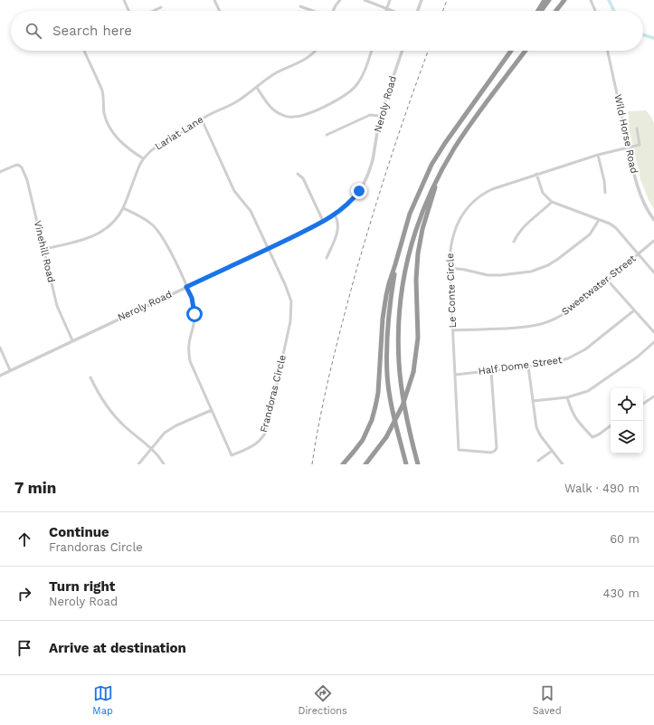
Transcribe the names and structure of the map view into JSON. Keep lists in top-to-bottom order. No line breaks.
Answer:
{"streets":{"street":["Neroly Road","Lariat Lane","Wild Horse Road","Vinehill Road","Sweetwater Street","Le Conte Circle","Half Dome Street","Frandoras Circle"]},"crossings":[["Neroly Road","Vinehill Road"],["Neroly Road","Frandoras Circle"],["Lariat Lane","Vinehill Road"],["Lariat Lane","Frandoras Circle"],["Wild Horse Road","Le Conte Circle"],["Sweetwater Street","Le Conte Circle"],["Le Conte Circle","Half Dome Street"]],"page":{"search":"Search here","heading":["7 min","Walk · 490 m"],"list":[["Continue","Frandoras Circle","60 m"],["Turn right","Neroly Road","430 m"],"Arrive at destination"],"nav":["Map","Directions","Saved"]}}
